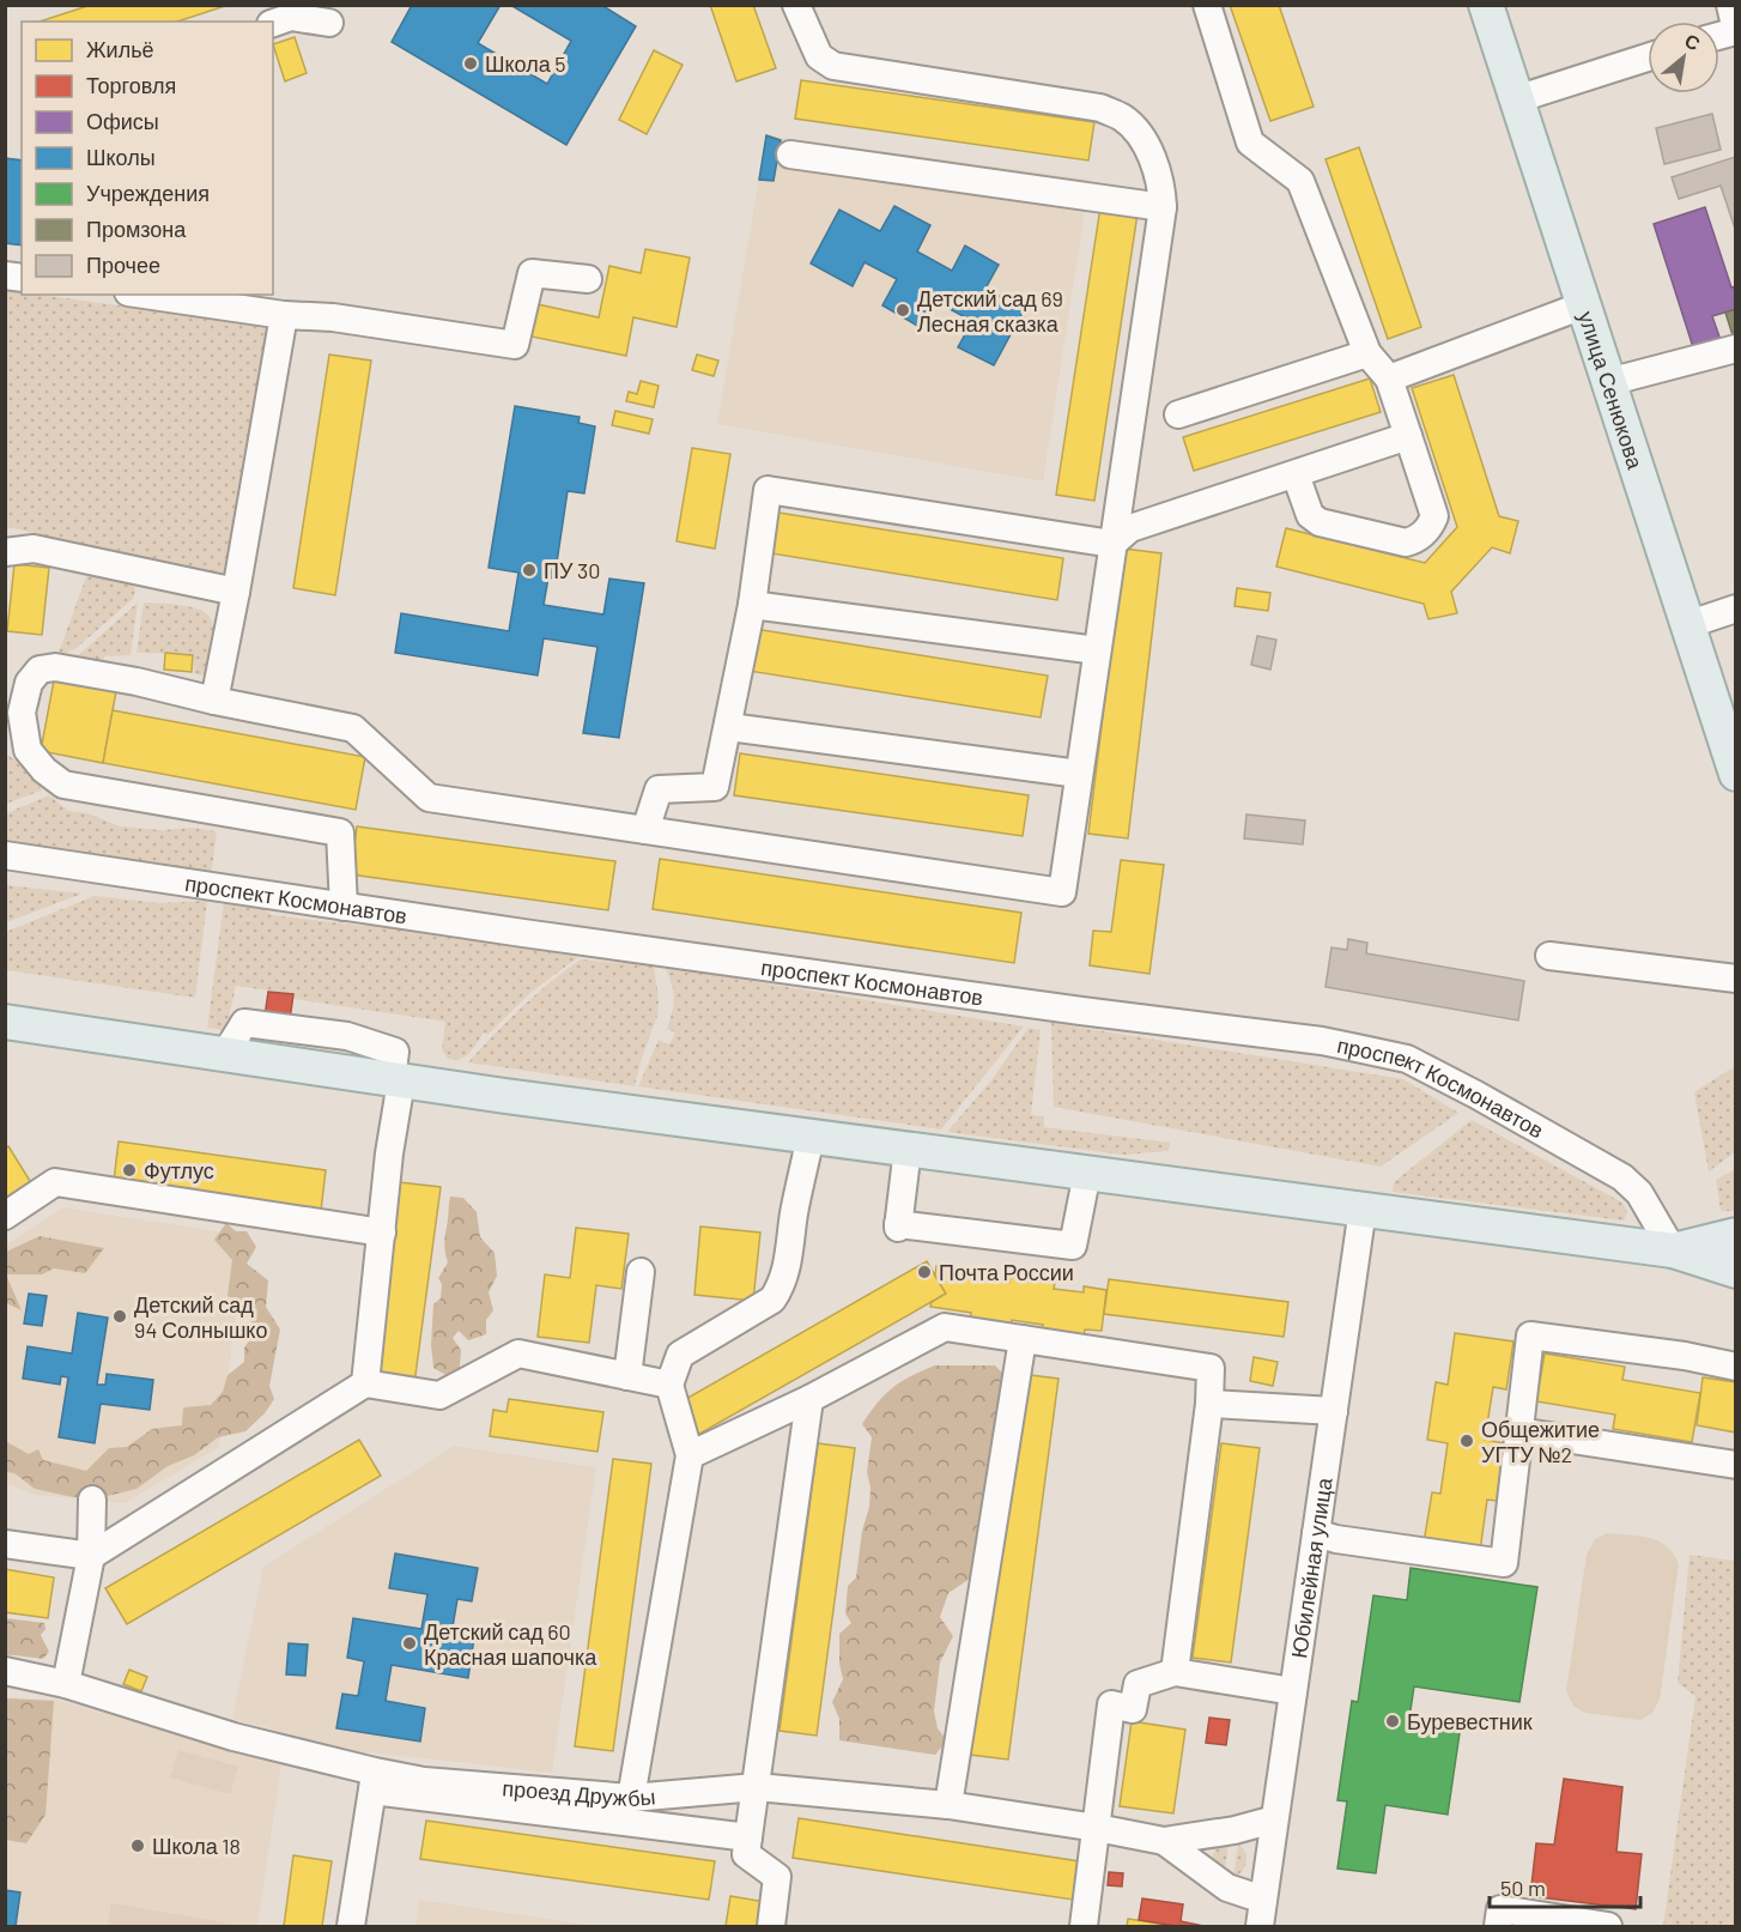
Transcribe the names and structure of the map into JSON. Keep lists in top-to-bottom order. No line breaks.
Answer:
{"streets":{"main road":["улица Сенюкова"],"street":["проспект Космонавтов","Юбилейная улица","проезд Дружбы"]},"crossings":[["Юбилейная улица","проезд Дружбы"]],"places":["Школа 5","Детский сад 69 Лесная сказка","ПУ 30","Футлус","Почта России","Детский сад 94 Солнышко","Общежитие УГТУ №2","Детский сад 60 Красная шапочка","Буревестник","Школа 18"],"legend":["Жильё","Торговля","Офисы","Школы","Учреждения","Промзона","Прочее"],"scale_bar":"50 m","north":"top right"}
